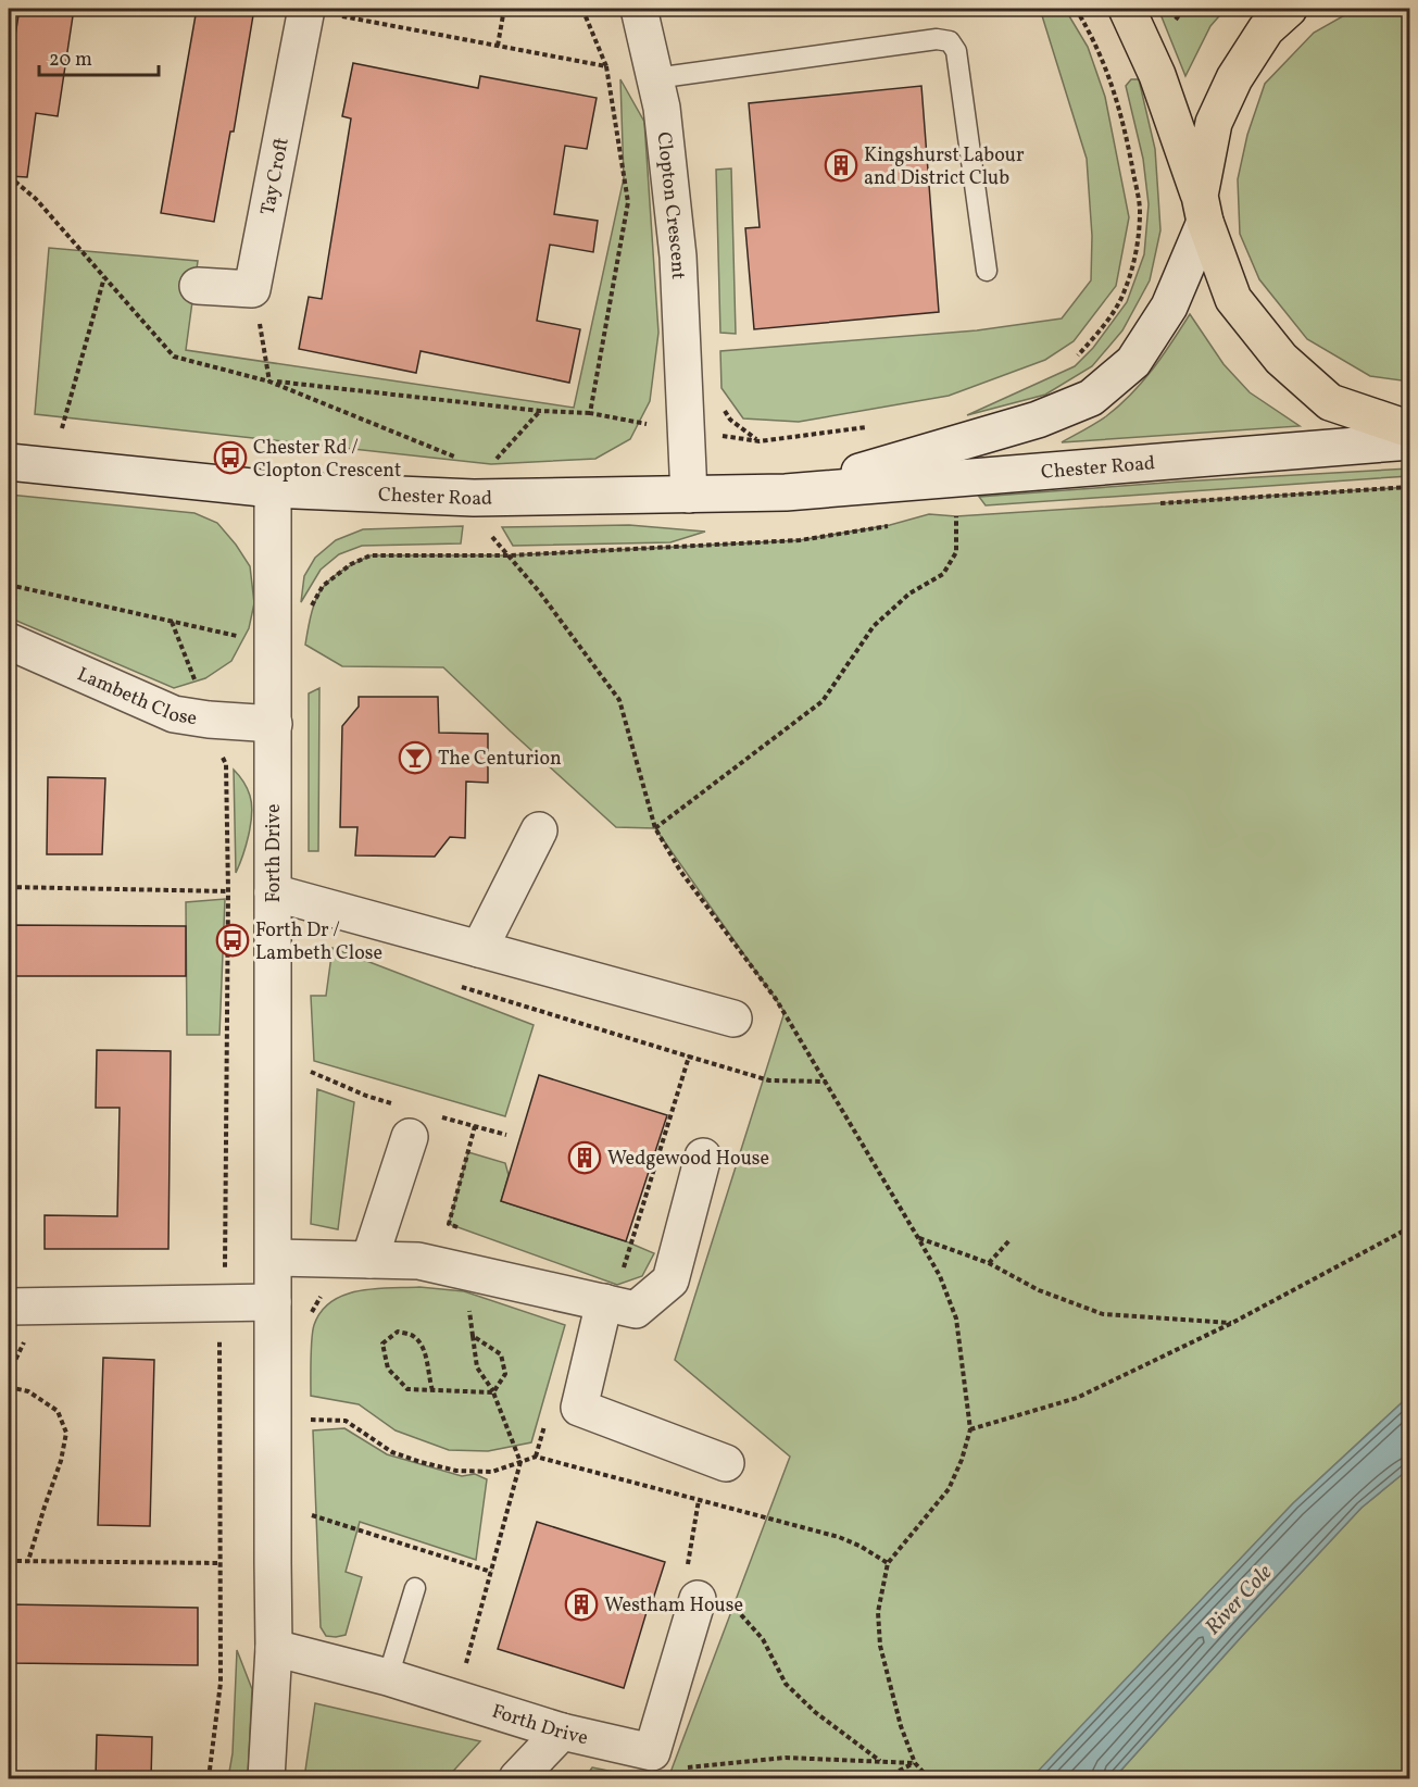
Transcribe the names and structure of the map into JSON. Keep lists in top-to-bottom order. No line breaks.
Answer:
{"streets":{"street":["Tay Croft","Clopton Crescent","Chester Road","Lambeth Close","Forth Drive"]},"crossings":[["Clopton Crescent","Chester Road"],["Chester Road","Forth Drive"],["Lambeth Close","Forth Drive"]],"water":["River Cole"],"places":{"building":["Kingshurst Labour and District Club","Wedgewood House","Westham House"],"bus stop":["Chester Rd / Clopton Crescent","Forth Dr / Lambeth Close"],"bar":["The Centurion"]},"scale_bar":"20 m"}
